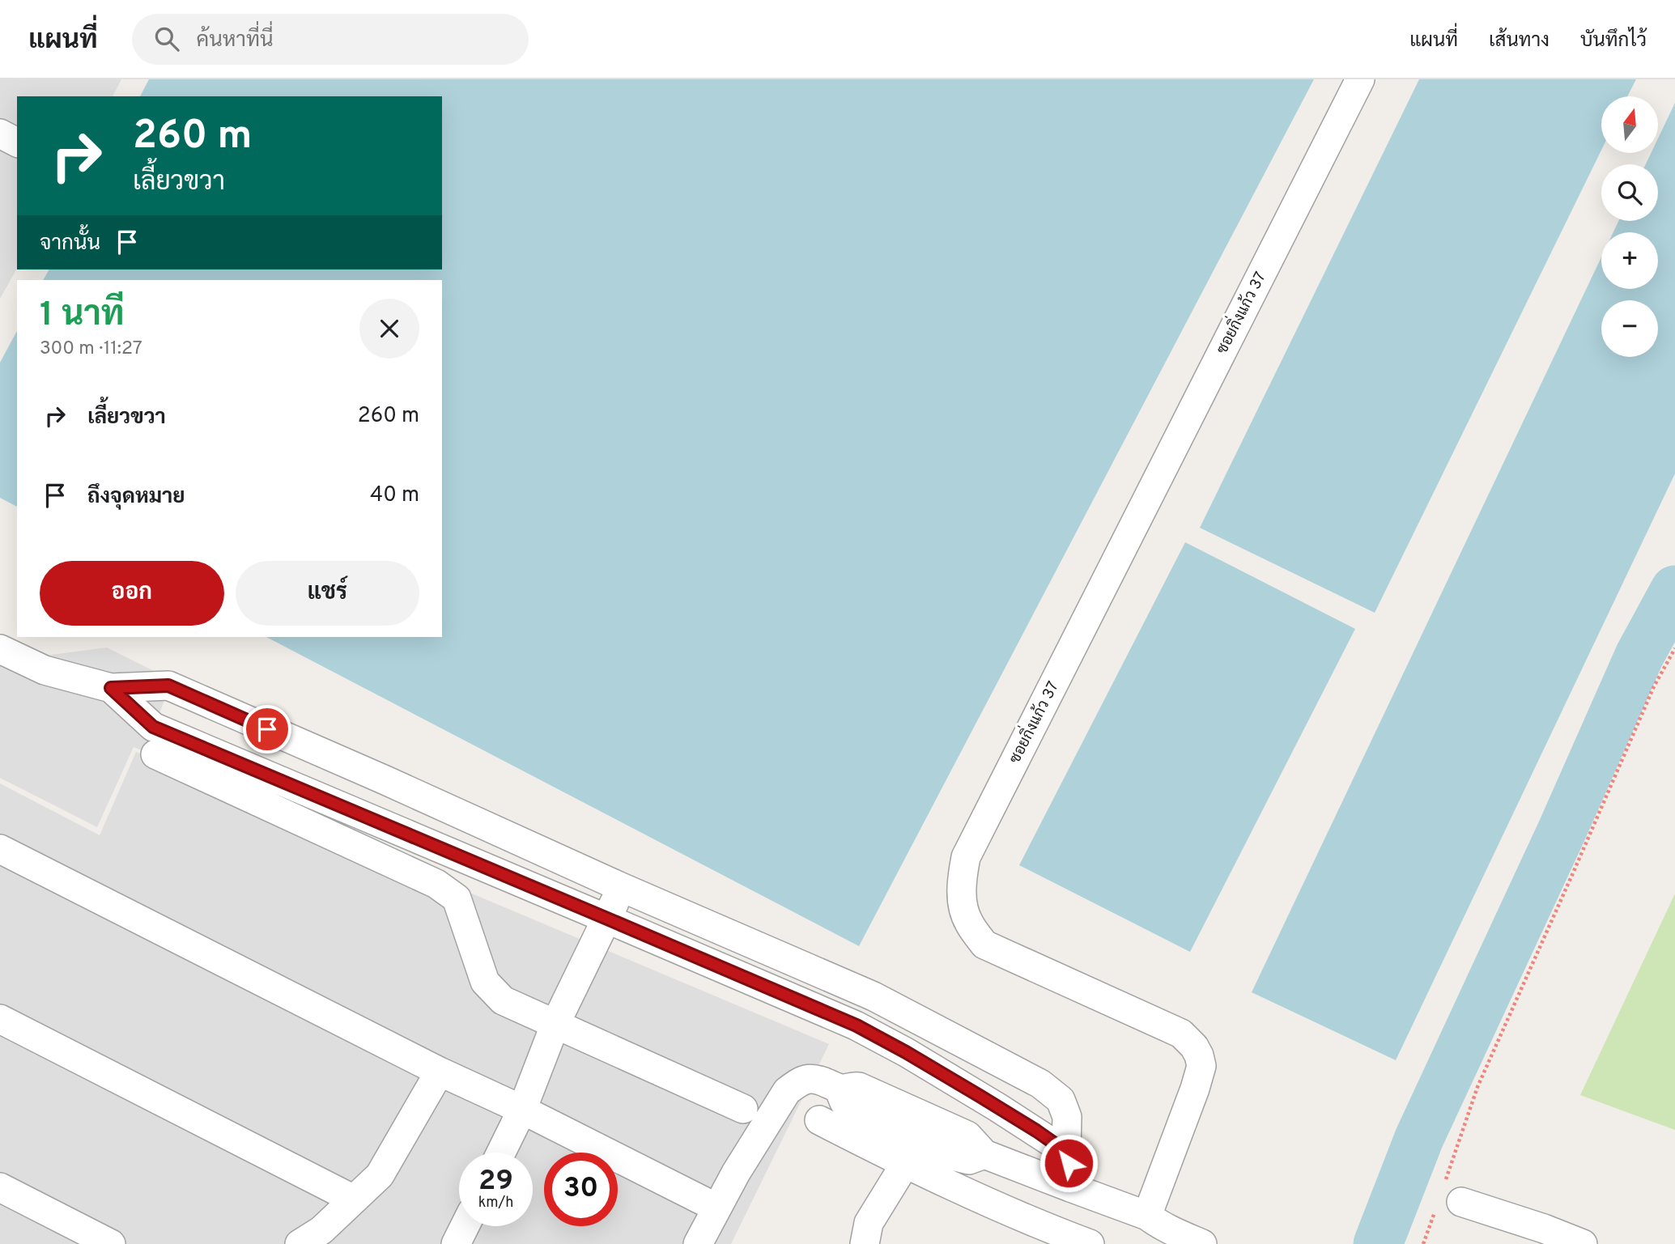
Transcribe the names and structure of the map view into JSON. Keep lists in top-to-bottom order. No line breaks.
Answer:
{"streets":{"street":["ซอยกิ่งแก้ว 37"]},"north":"top","page":{"header":"แผนที่","search":"ค้นหาที่นี่","nav":["แผนที่","เส้นทาง","บันทึกไว้"],"map_buttons":["+","−"],"turn":["260 m","เลี้ยวขวา"],"then":"จากนั้น","heading":["1 นาที","300 m · 11:27"],"list":[{"name":"เลี้ยวขวา","value":"260 m"},{"name":"ถึงจุดหมาย","value":"40 m"}],"buttons":["ออก","แชร์"],"speed":"29 km/h","limit":"30"}}
